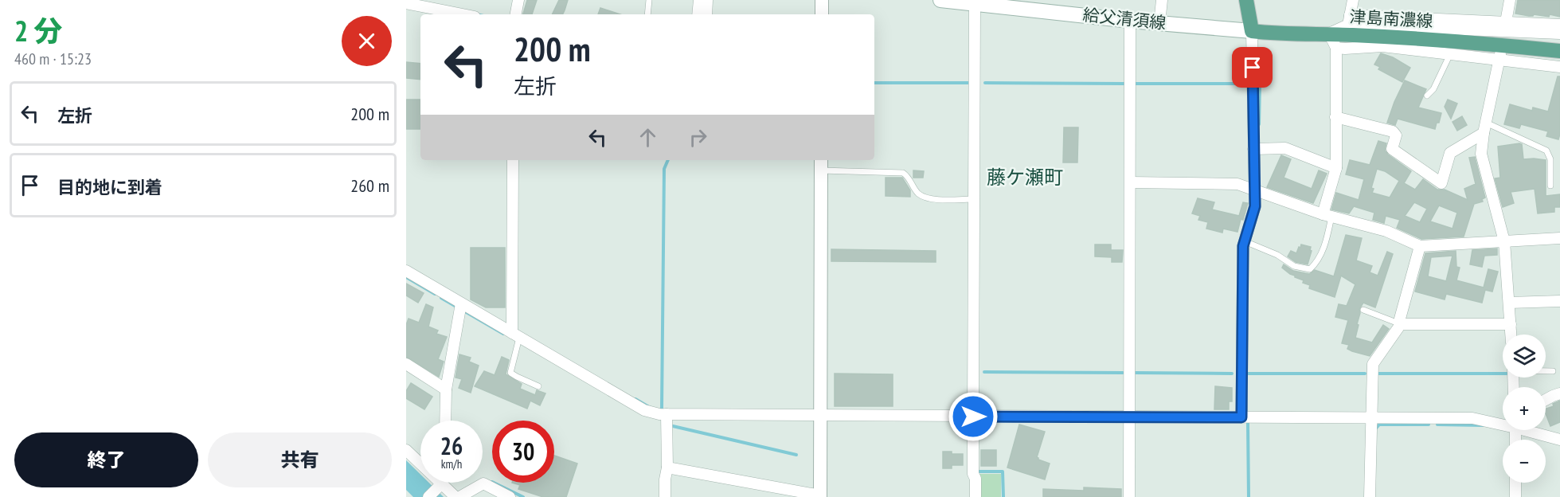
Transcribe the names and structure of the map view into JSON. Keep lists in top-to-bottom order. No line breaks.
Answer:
{"streets":{"main road":["給父清須線","津島南濃線"]},"crossings":[["給父清須線","津島南濃線"]],"districts":["藤ケ瀬町"],"page":{"heading":["2 分","460 m · 15:23"],"turn":["200 m","左折"],"list":[{"name":"左折","value":"200 m"},{"name":"目的地に到着","value":"260 m"}],"map_buttons":["+","−"],"speed":"26 km/h","limit":"30","buttons":["終了","共有"]}}
